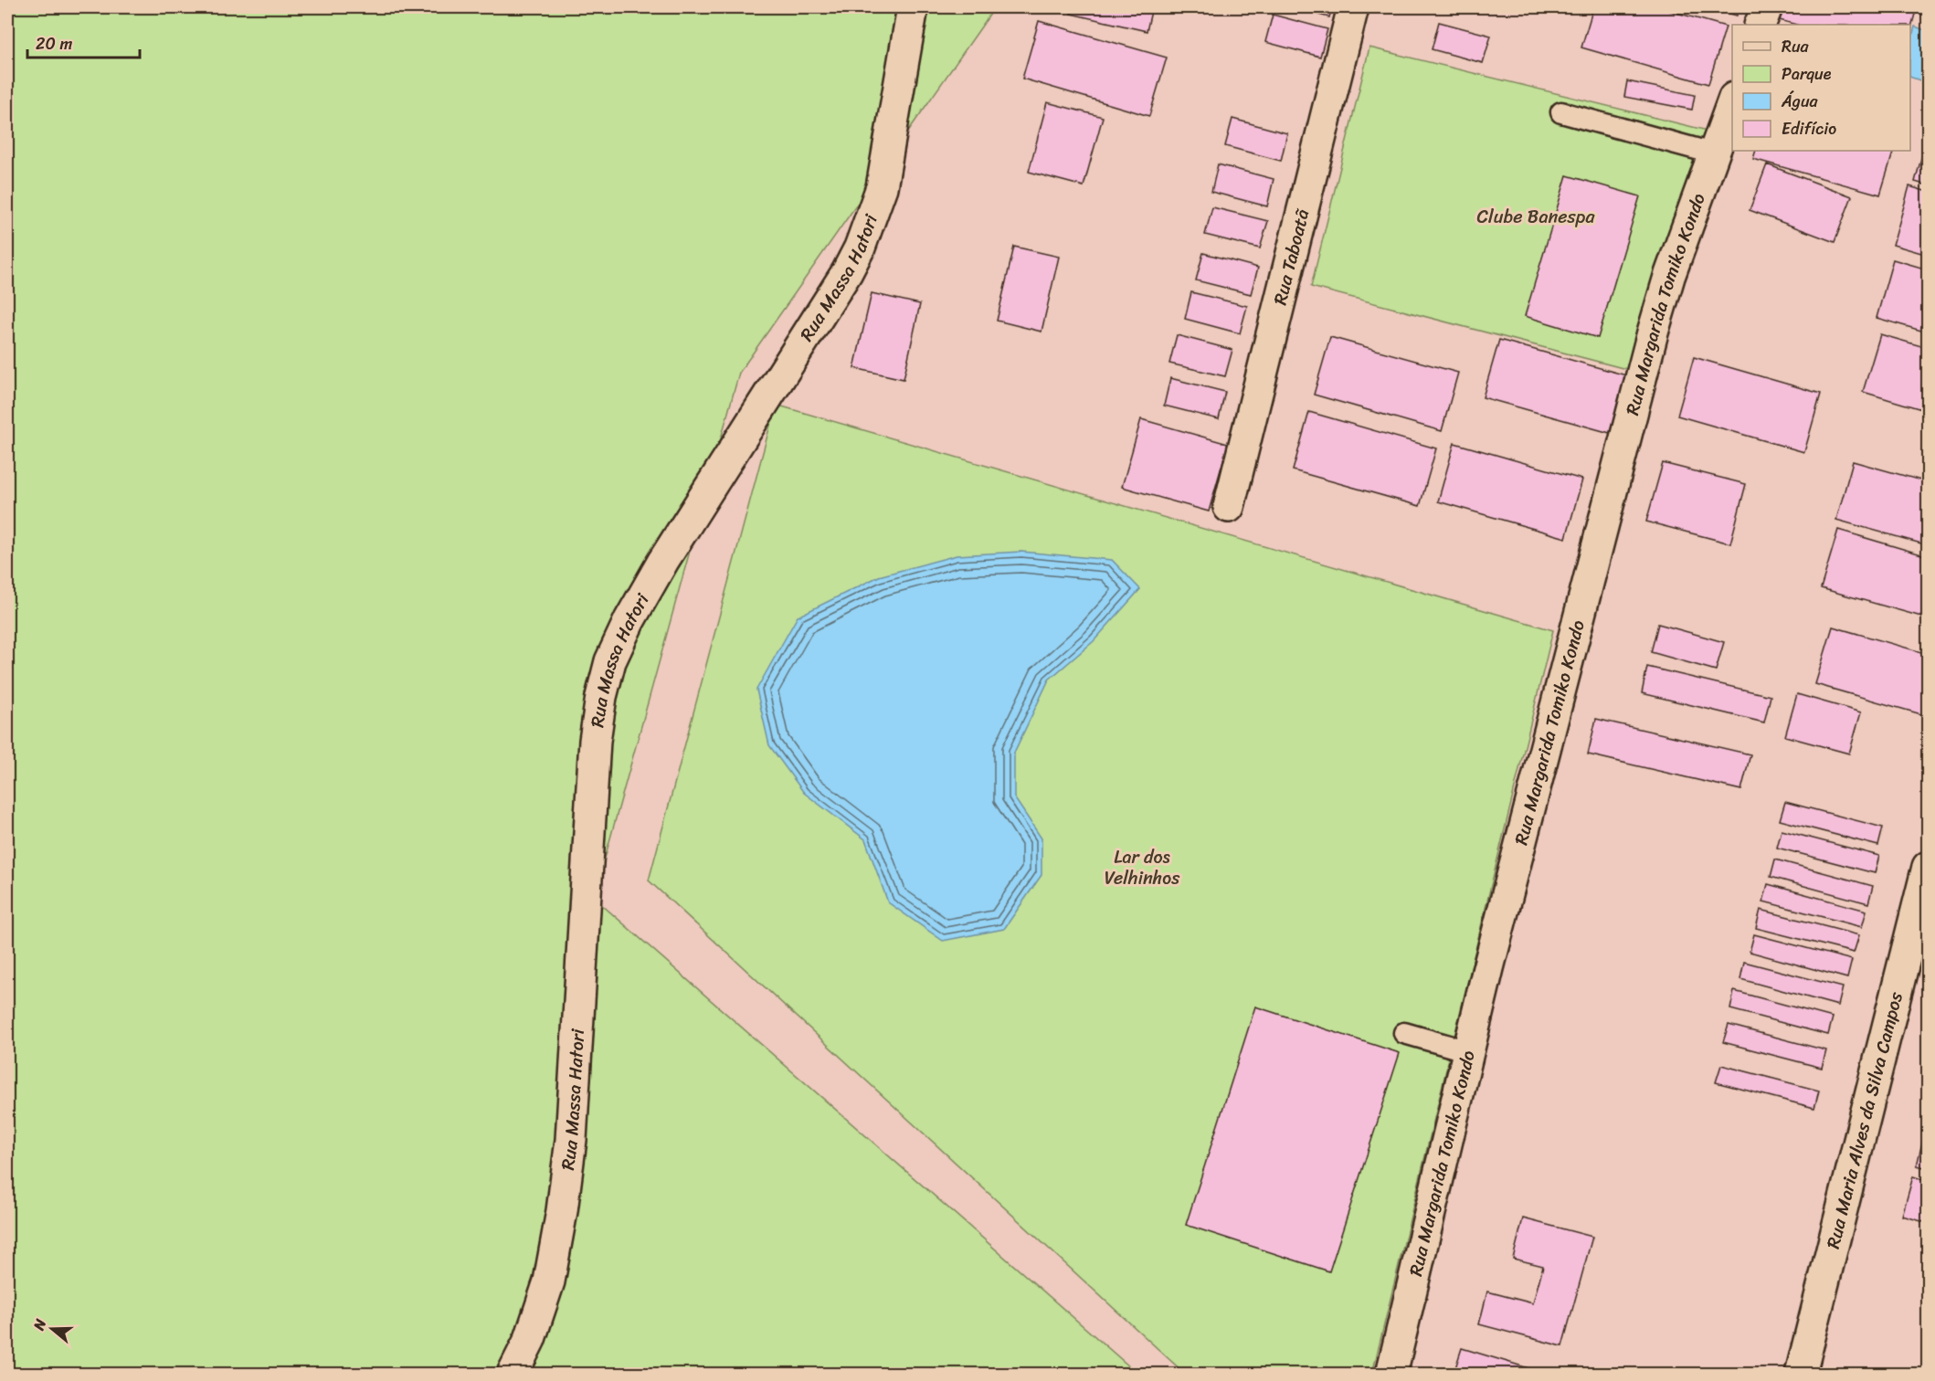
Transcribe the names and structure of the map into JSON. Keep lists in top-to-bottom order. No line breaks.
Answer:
{"streets":{"street":["Rua Taboatã","Rua Massa Hatori","Rua Margarida Tomiko Kondo","Rua Maria Alves da Silva Campos"]},"parks":["Clube Banespa","Lar dos Velhinhos"],"legend":["Rua","Parque","Água","Edifício"],"scale_bar":"20 m","north":"left"}
